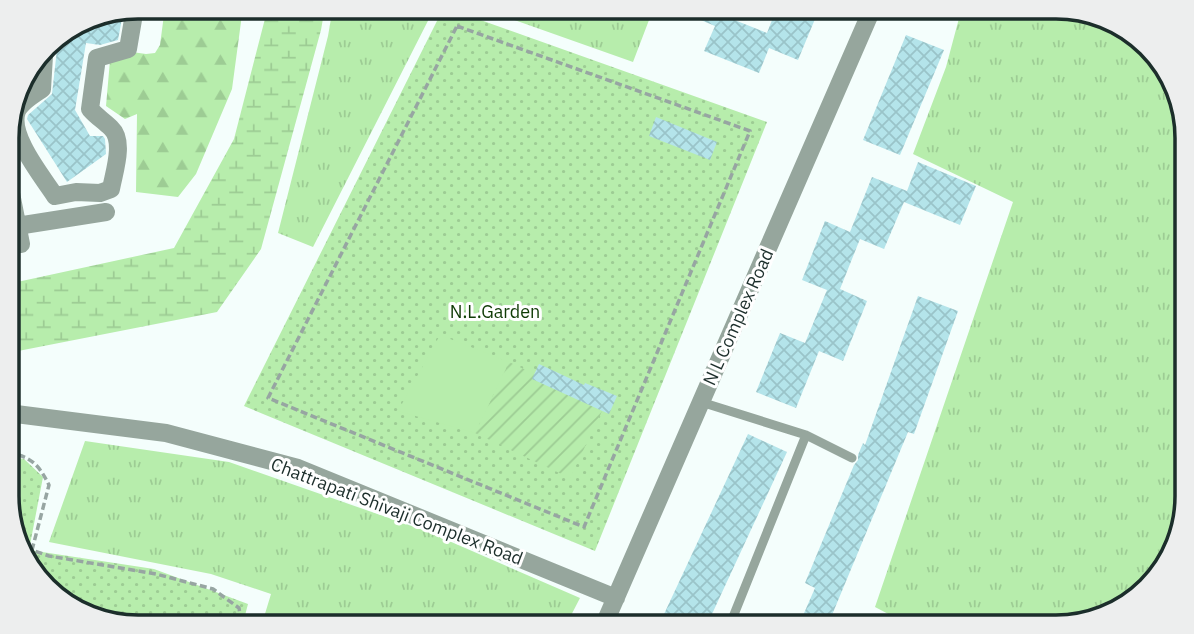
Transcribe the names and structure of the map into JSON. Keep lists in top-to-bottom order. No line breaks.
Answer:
{"streets":{"street":["N L Complex Road","Chattrapati Shivaji Complex Road"]},"crossings":[["N L Complex Road","Chattrapati Shivaji Complex Road"]],"parks":["N.L.Garden"]}
